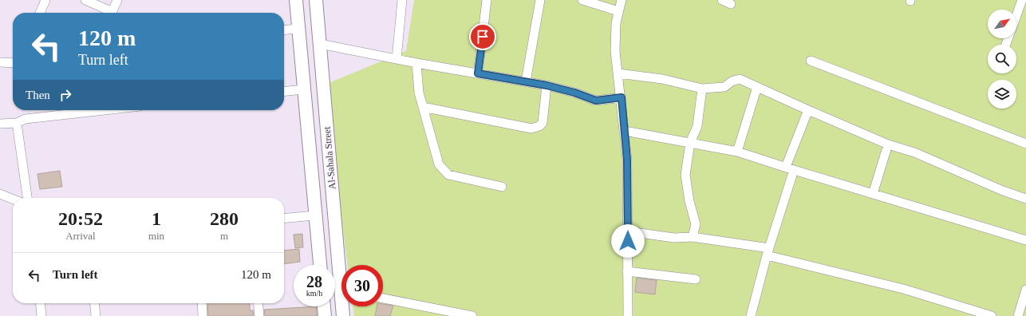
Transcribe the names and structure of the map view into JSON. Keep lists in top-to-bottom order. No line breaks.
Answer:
{"streets":{"main road":["Al-Sahala Street"]},"north":"top right","page":{"turn":["120 m","Turn left"],"then":"Then","eta":["20:52","Arrival","1","min","280","m"],"list":[{"name":"Turn left","value":"120 m"}],"speed":"28 km/h","limit":"30"}}
